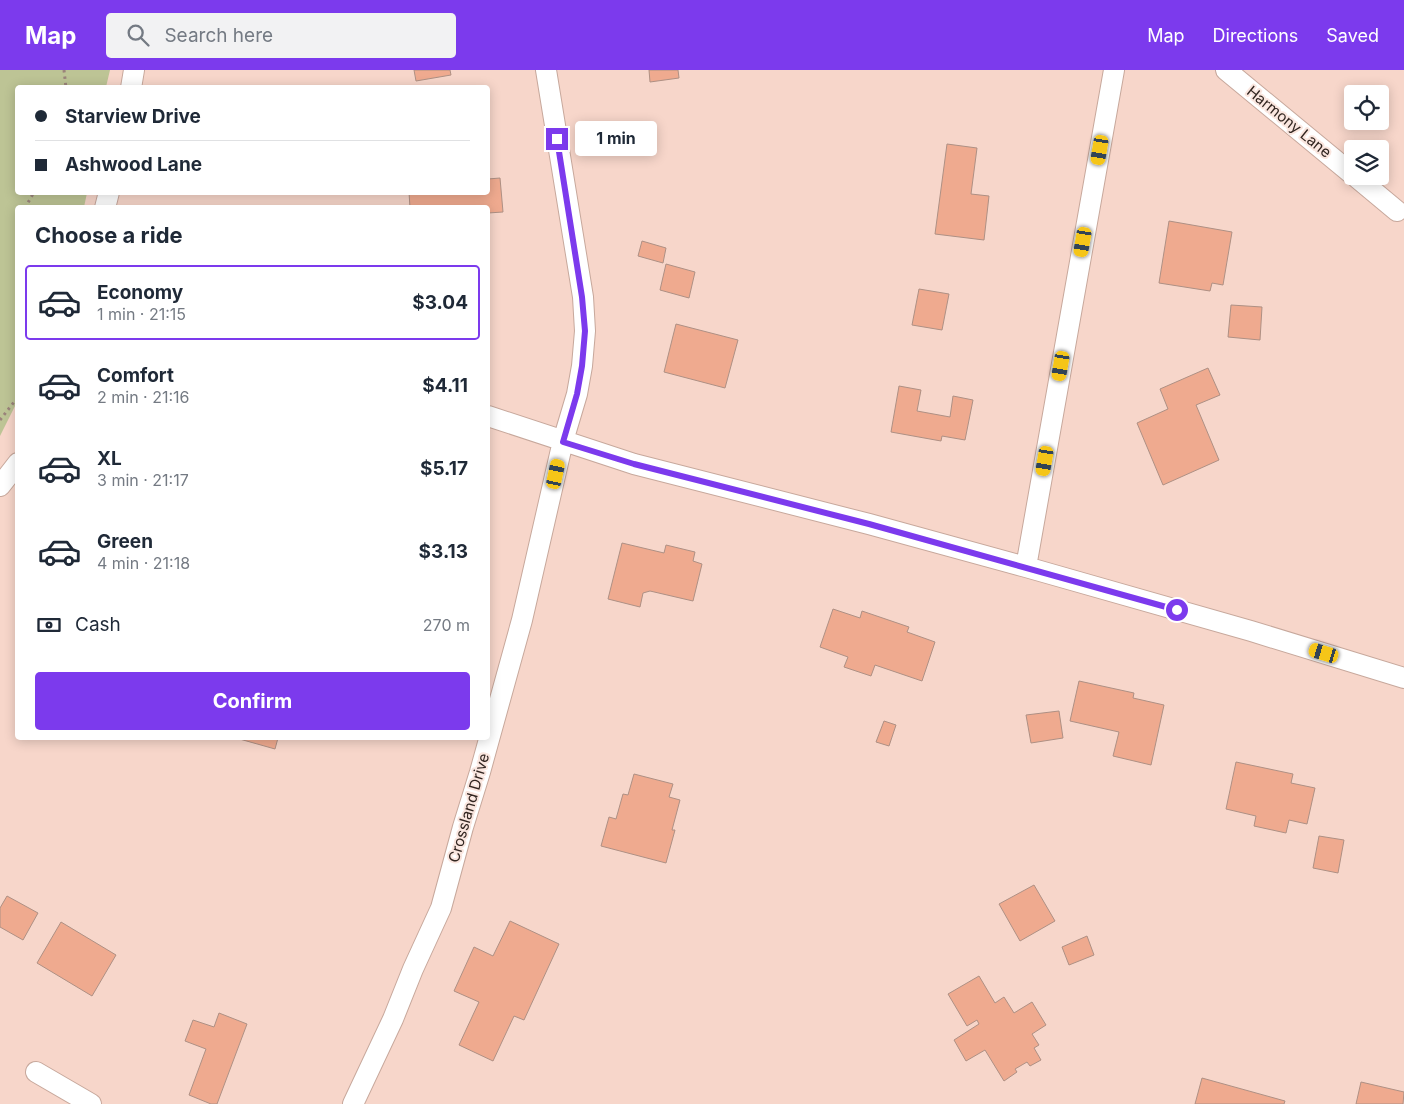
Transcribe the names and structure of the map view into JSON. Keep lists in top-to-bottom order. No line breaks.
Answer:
{"streets":{"street":["Harmony Lane","Crossland Drive"]},"page":{"header":"Map","search":"Search here","nav":["Map","Directions","Saved"],"banner":["Starview Drive","Ashwood Lane"],"bubble":"1 min","heading":"Choose a ride","list":[{"name":"Economy","note":"1 min · 21:15","value":"$3.04"},{"name":"Comfort","note":"2 min · 21:16","value":"$4.11"},{"name":"XL","note":"3 min · 21:17","value":"$5.17"},{"name":"Green","note":"4 min · 21:18","value":"$3.13"}],"pay":["Cash","270 m"],"buttons":"Confirm"}}
